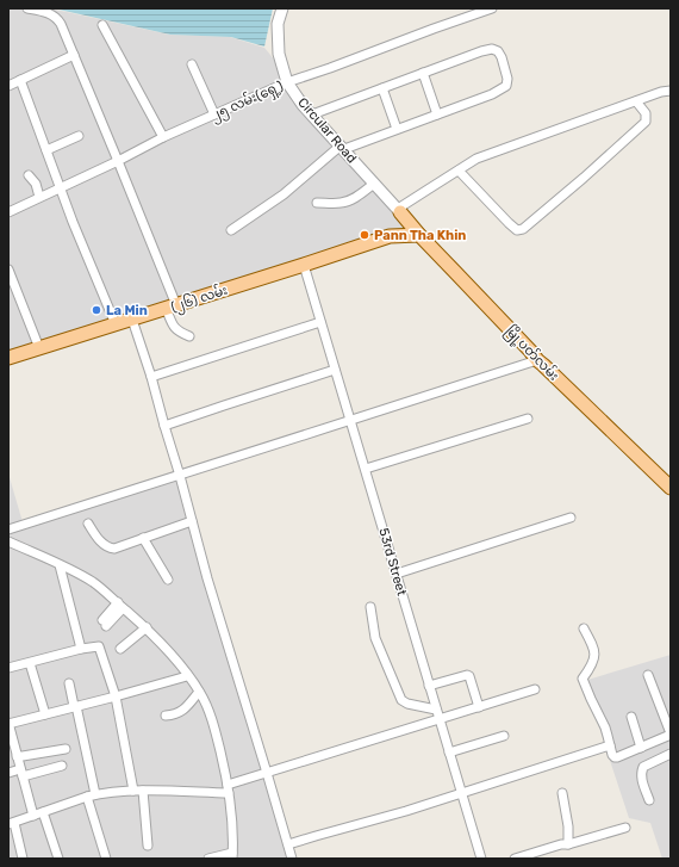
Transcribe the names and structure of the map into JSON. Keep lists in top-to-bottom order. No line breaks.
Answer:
{"streets":{"main road":["(၂၆) လမ်း","မြို့ပတ်လမ်း"],"street":["၂၅ လမ်း(ရှေ့)","Circular Road","53rd Street"]},"crossings":[["၂၅ လမ်း(ရှေ့)","Circular Road"],["Circular Road","မြို့ပတ်လမ်း"],["(၂၆) လမ်း","မြို့ပတ်လမ်း"],["(၂၆) လမ်း","53rd Street"]],"places":["Pann Tha Khin","La Min"]}
